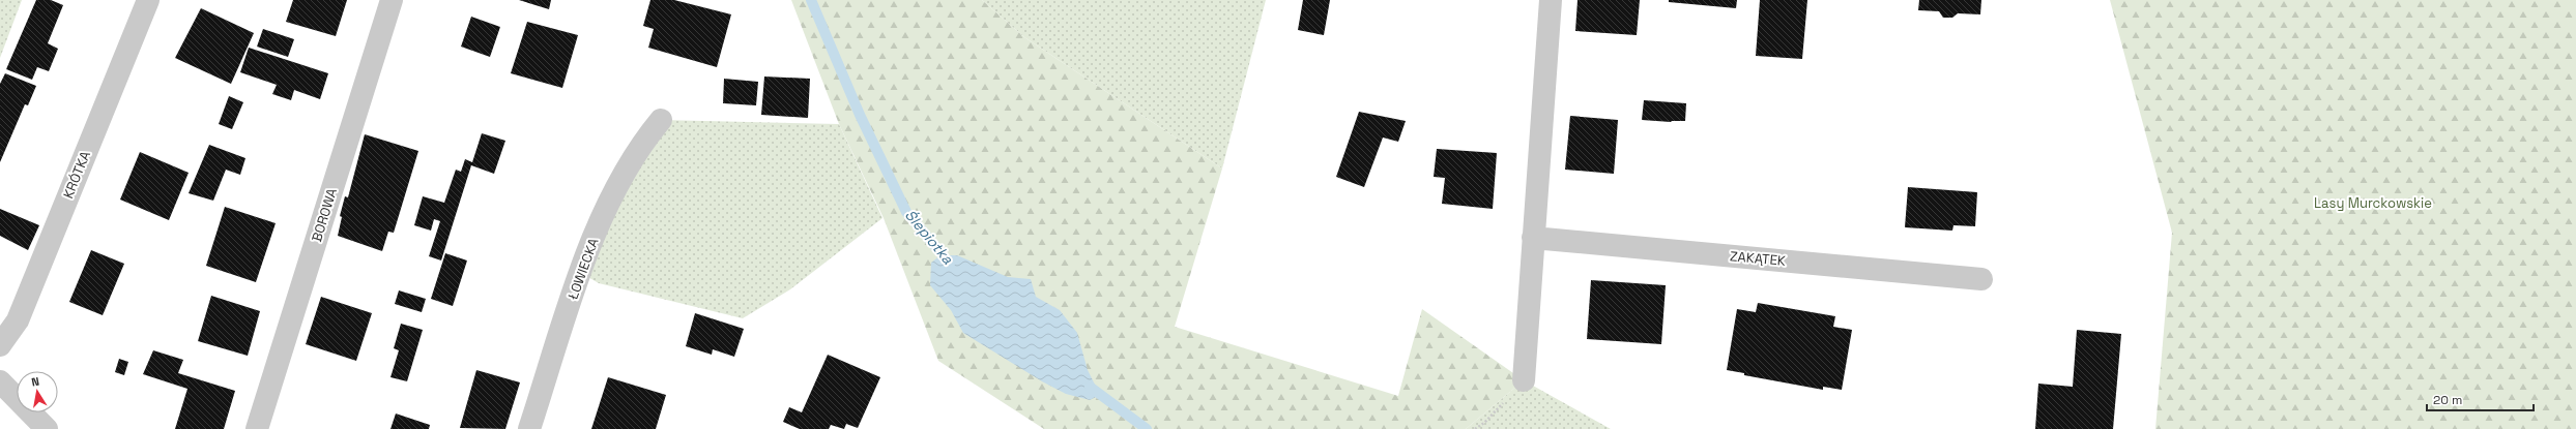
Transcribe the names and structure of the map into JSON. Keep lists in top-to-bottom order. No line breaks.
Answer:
{"streets":{"street":["KRÓTKA","BOROWA","ZAKĄTEK","ŁOWIECKA"]},"water":["Ślepiotka"],"parks":["Lasy Murckowskie"],"scale_bar":"20 m","north":"top"}
